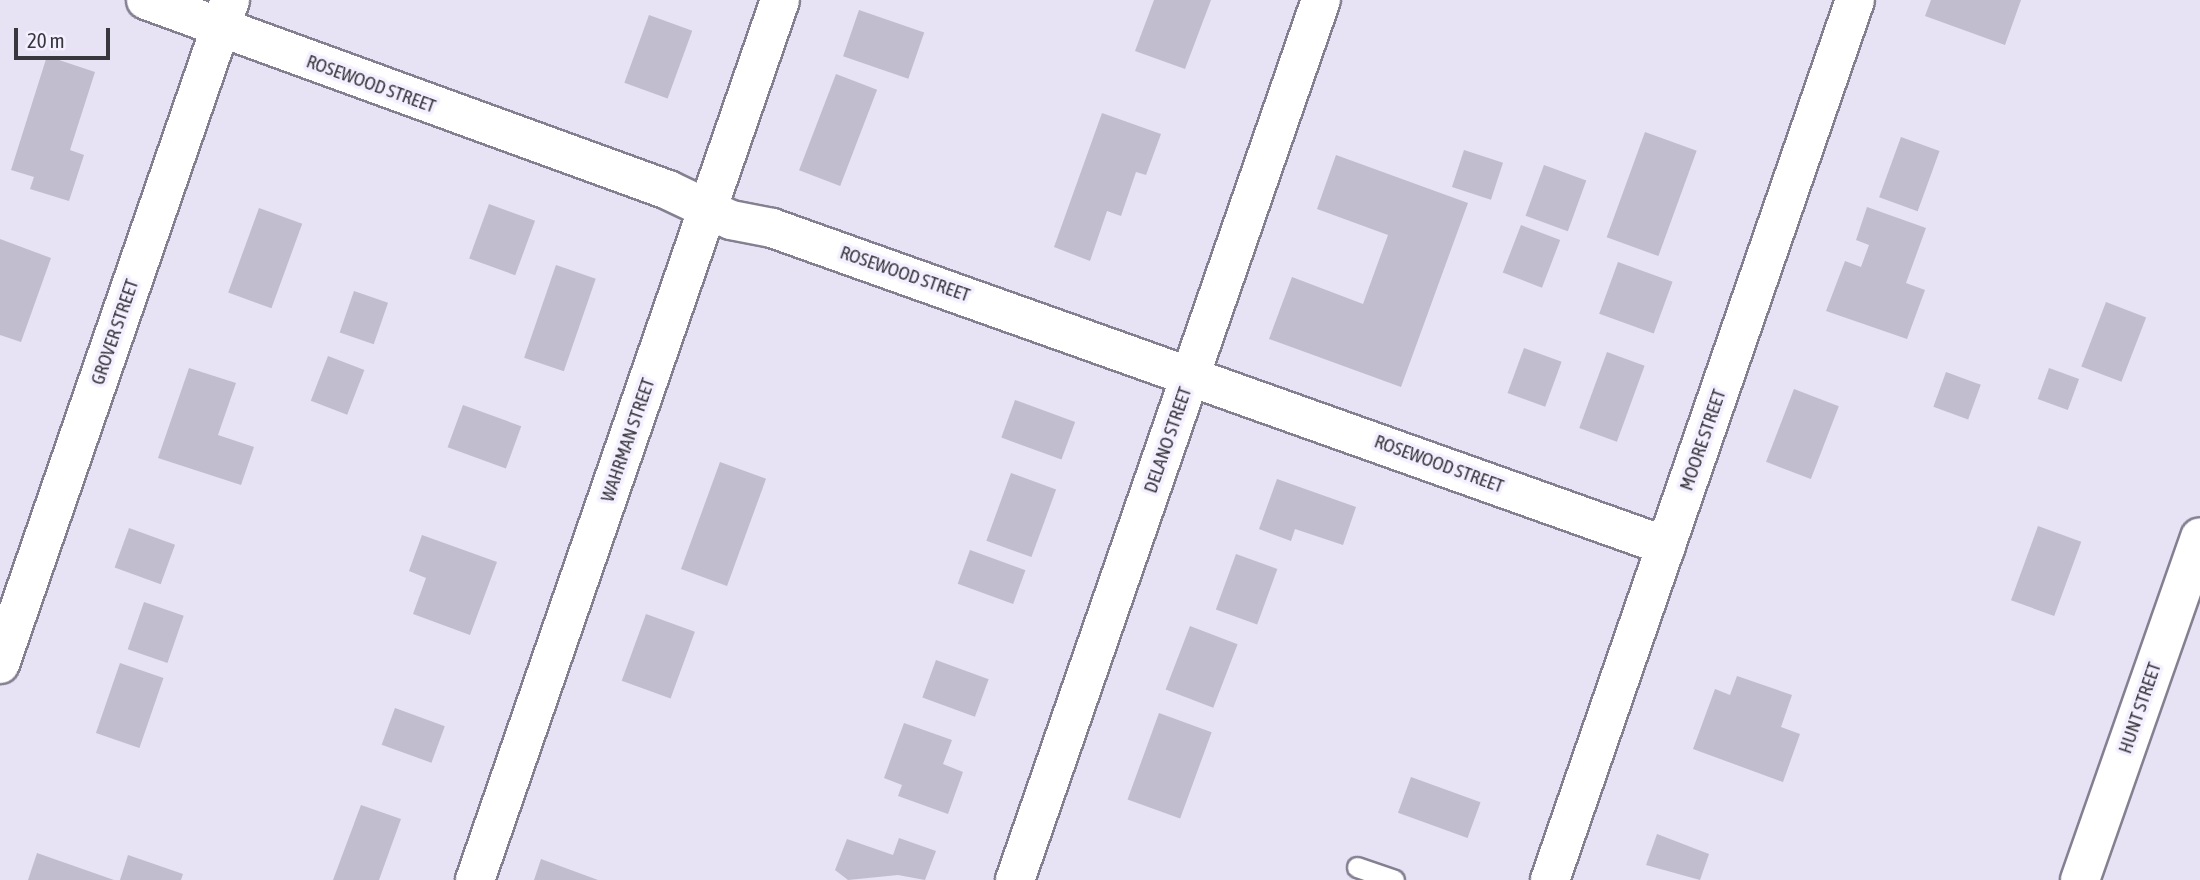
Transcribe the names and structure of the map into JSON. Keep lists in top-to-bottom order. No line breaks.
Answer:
{"streets":{"street":["ROSEWOOD STREET","GROVER STREET","WAHRMAN STREET","DELANO STREET","MOORE STREET","HUNT STREET"]},"crossings":[["ROSEWOOD STREET","GROVER STREET"],["ROSEWOOD STREET","WAHRMAN STREET"],["ROSEWOOD STREET","DELANO STREET"],["ROSEWOOD STREET","MOORE STREET"]],"scale_bar":"20 m"}
